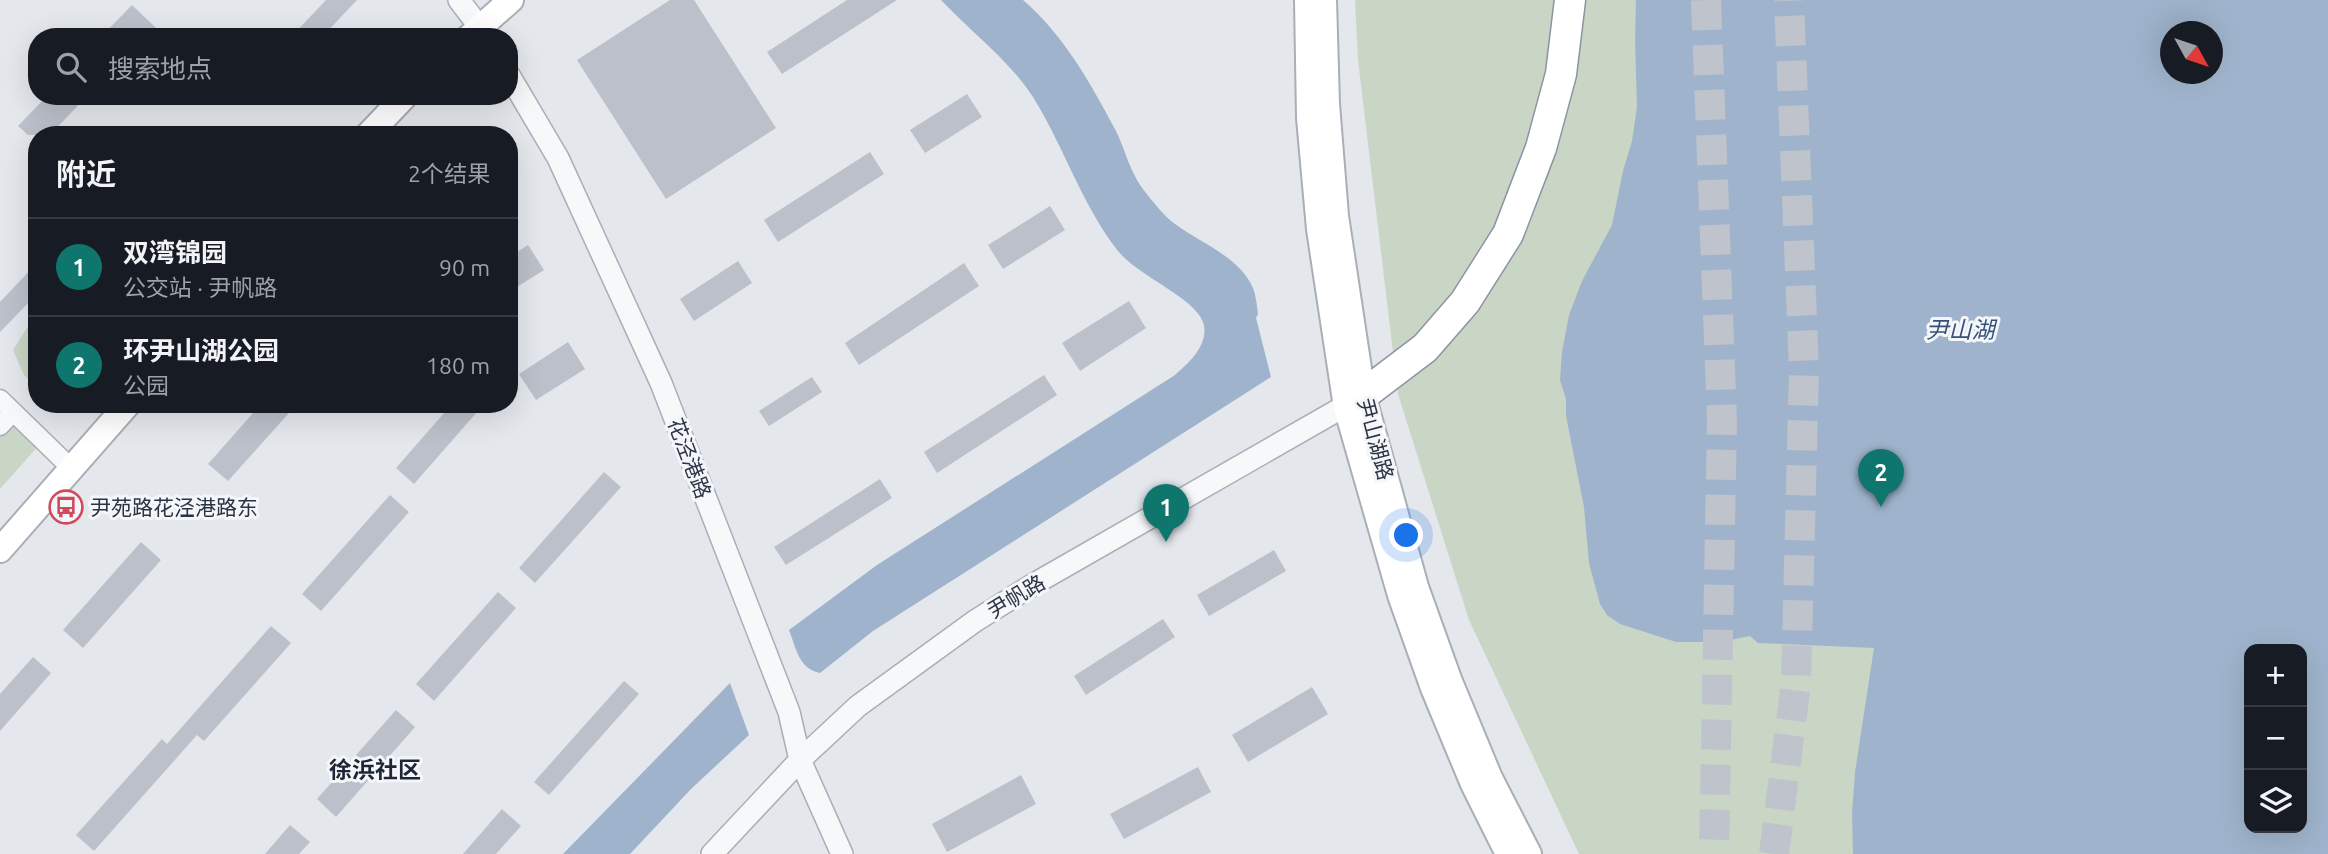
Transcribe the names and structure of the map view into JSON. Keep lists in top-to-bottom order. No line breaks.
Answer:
{"streets":{"main road":["尹山湖路"],"street":["花泾港路","尹帆路"]},"crossings":[["尹山湖路","尹帆路"],["花泾港路","尹帆路"]],"districts":["徐浜社区"],"water":["尹山湖"],"places":{"bus stop":["尹苑路花泾港路东"]},"north":"bottom right","page":{"search":"搜索地点","heading":["附近","2个结果"],"list":[{"mark":"1","name":"双湾锦园","note":"公交站 · 尹帆路","value":"90 m"},{"mark":"2","name":"环尹山湖公园","note":"公园","value":"180 m"}],"pins":["2","1"],"map_buttons":["+","−"]}}
